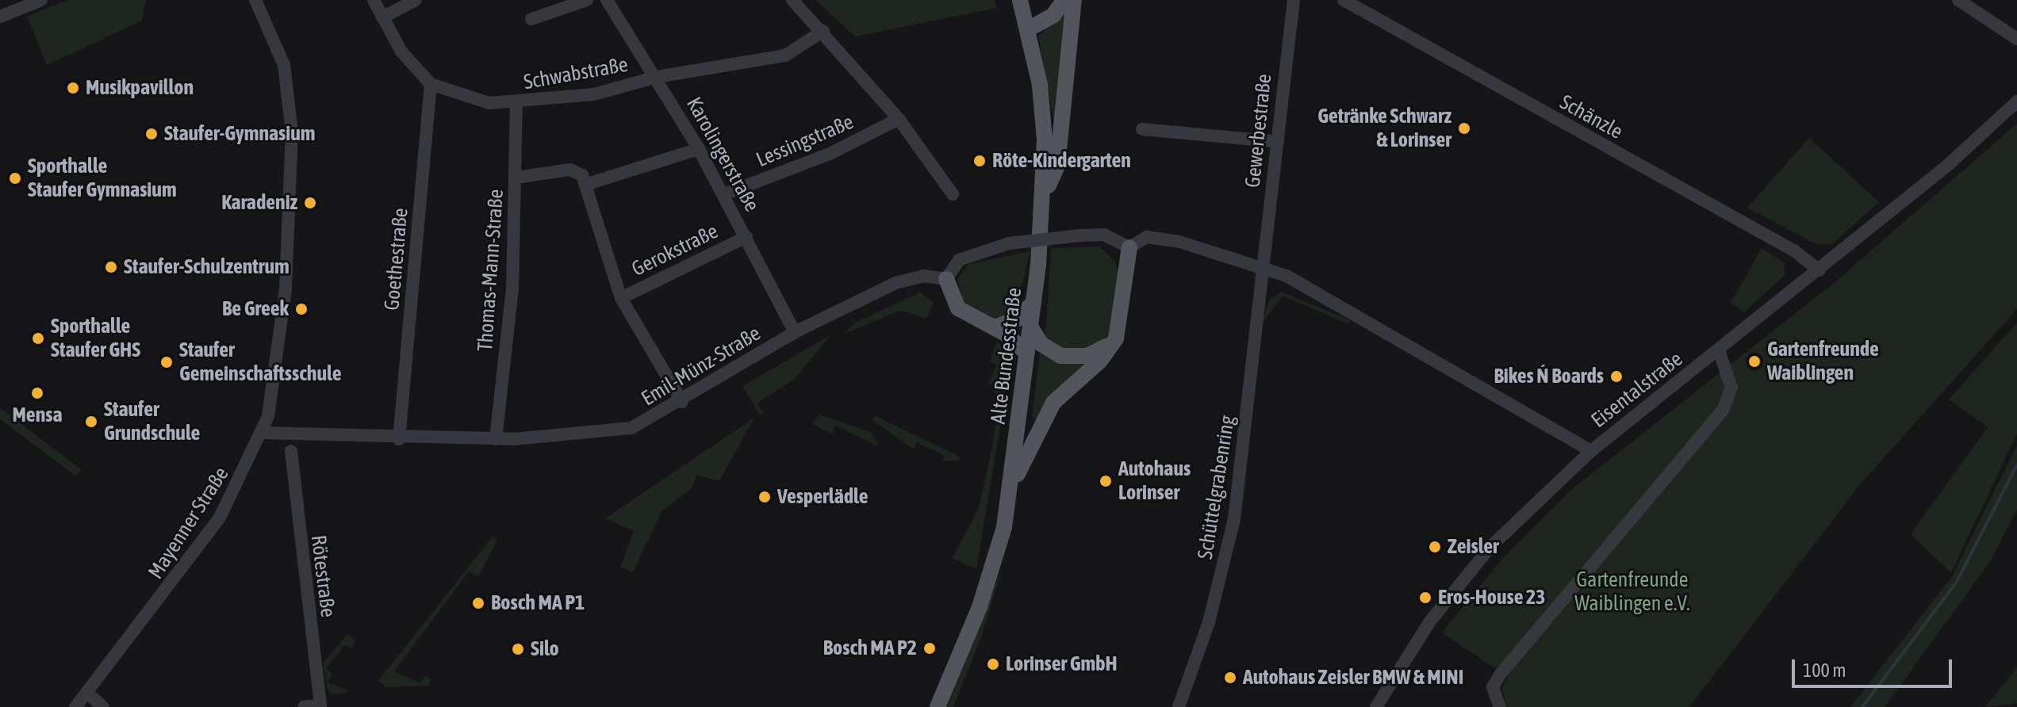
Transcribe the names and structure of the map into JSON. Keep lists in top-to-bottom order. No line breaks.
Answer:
{"streets":{"main road":["Alte Bundesstraße"],"street":["Schwabstraße","Schänzle","Gewerbestraße","Lessingstraße","Karolingerstraße","Gerokstraße","Goethestraße","Thomas-Mann-Straße","Emil-Münz-Straße","Eisentalstraße","Schüttelgrabenring","Mayenner Straße","Rötestraße"]},"crossings":[["Schwabstraße","Karolingerstraße"],["Schwabstraße","Goethestraße"],["Schwabstraße","Thomas-Mann-Straße"],["Schänzle","Eisentalstraße"],["Gewerbestraße","Eisentalstraße"],["Gewerbestraße","Schüttelgrabenring"],["Lessingstraße","Karolingerstraße"],["Karolingerstraße","Gerokstraße"],["Karolingerstraße","Emil-Münz-Straße"],["Goethestraße","Emil-Münz-Straße"],["Thomas-Mann-Straße","Emil-Münz-Straße"],["Emil-Münz-Straße","Mayenner Straße"],["Eisentalstraße","Schüttelgrabenring"]],"parks":["Gartenfreunde Waiblingen e.V."],"places":["Musikpavillon","Getränke Schwarz & Lorinser","Staufer-Gymnasium","Röte-Kindergarten","Sporthalle Staufer Gymnasium","Karadeniz","Staufer-Schulzentrum","Be Greek","Sporthalle Staufer GHS","Gartenfreunde Waiblingen","Staufer Gemeinschaftsschule","Bikes Ń Boards","Mensa","Staufer Grundschule","Autohaus Lorinser","Vesperlädle","Zeisler","Eros-House 23","Bosch MA P1","Bosch MA P2","Silo","Lorinser GmbH","Autohaus Zeisler BMW & MINI"],"scale_bar":"100 m"}
